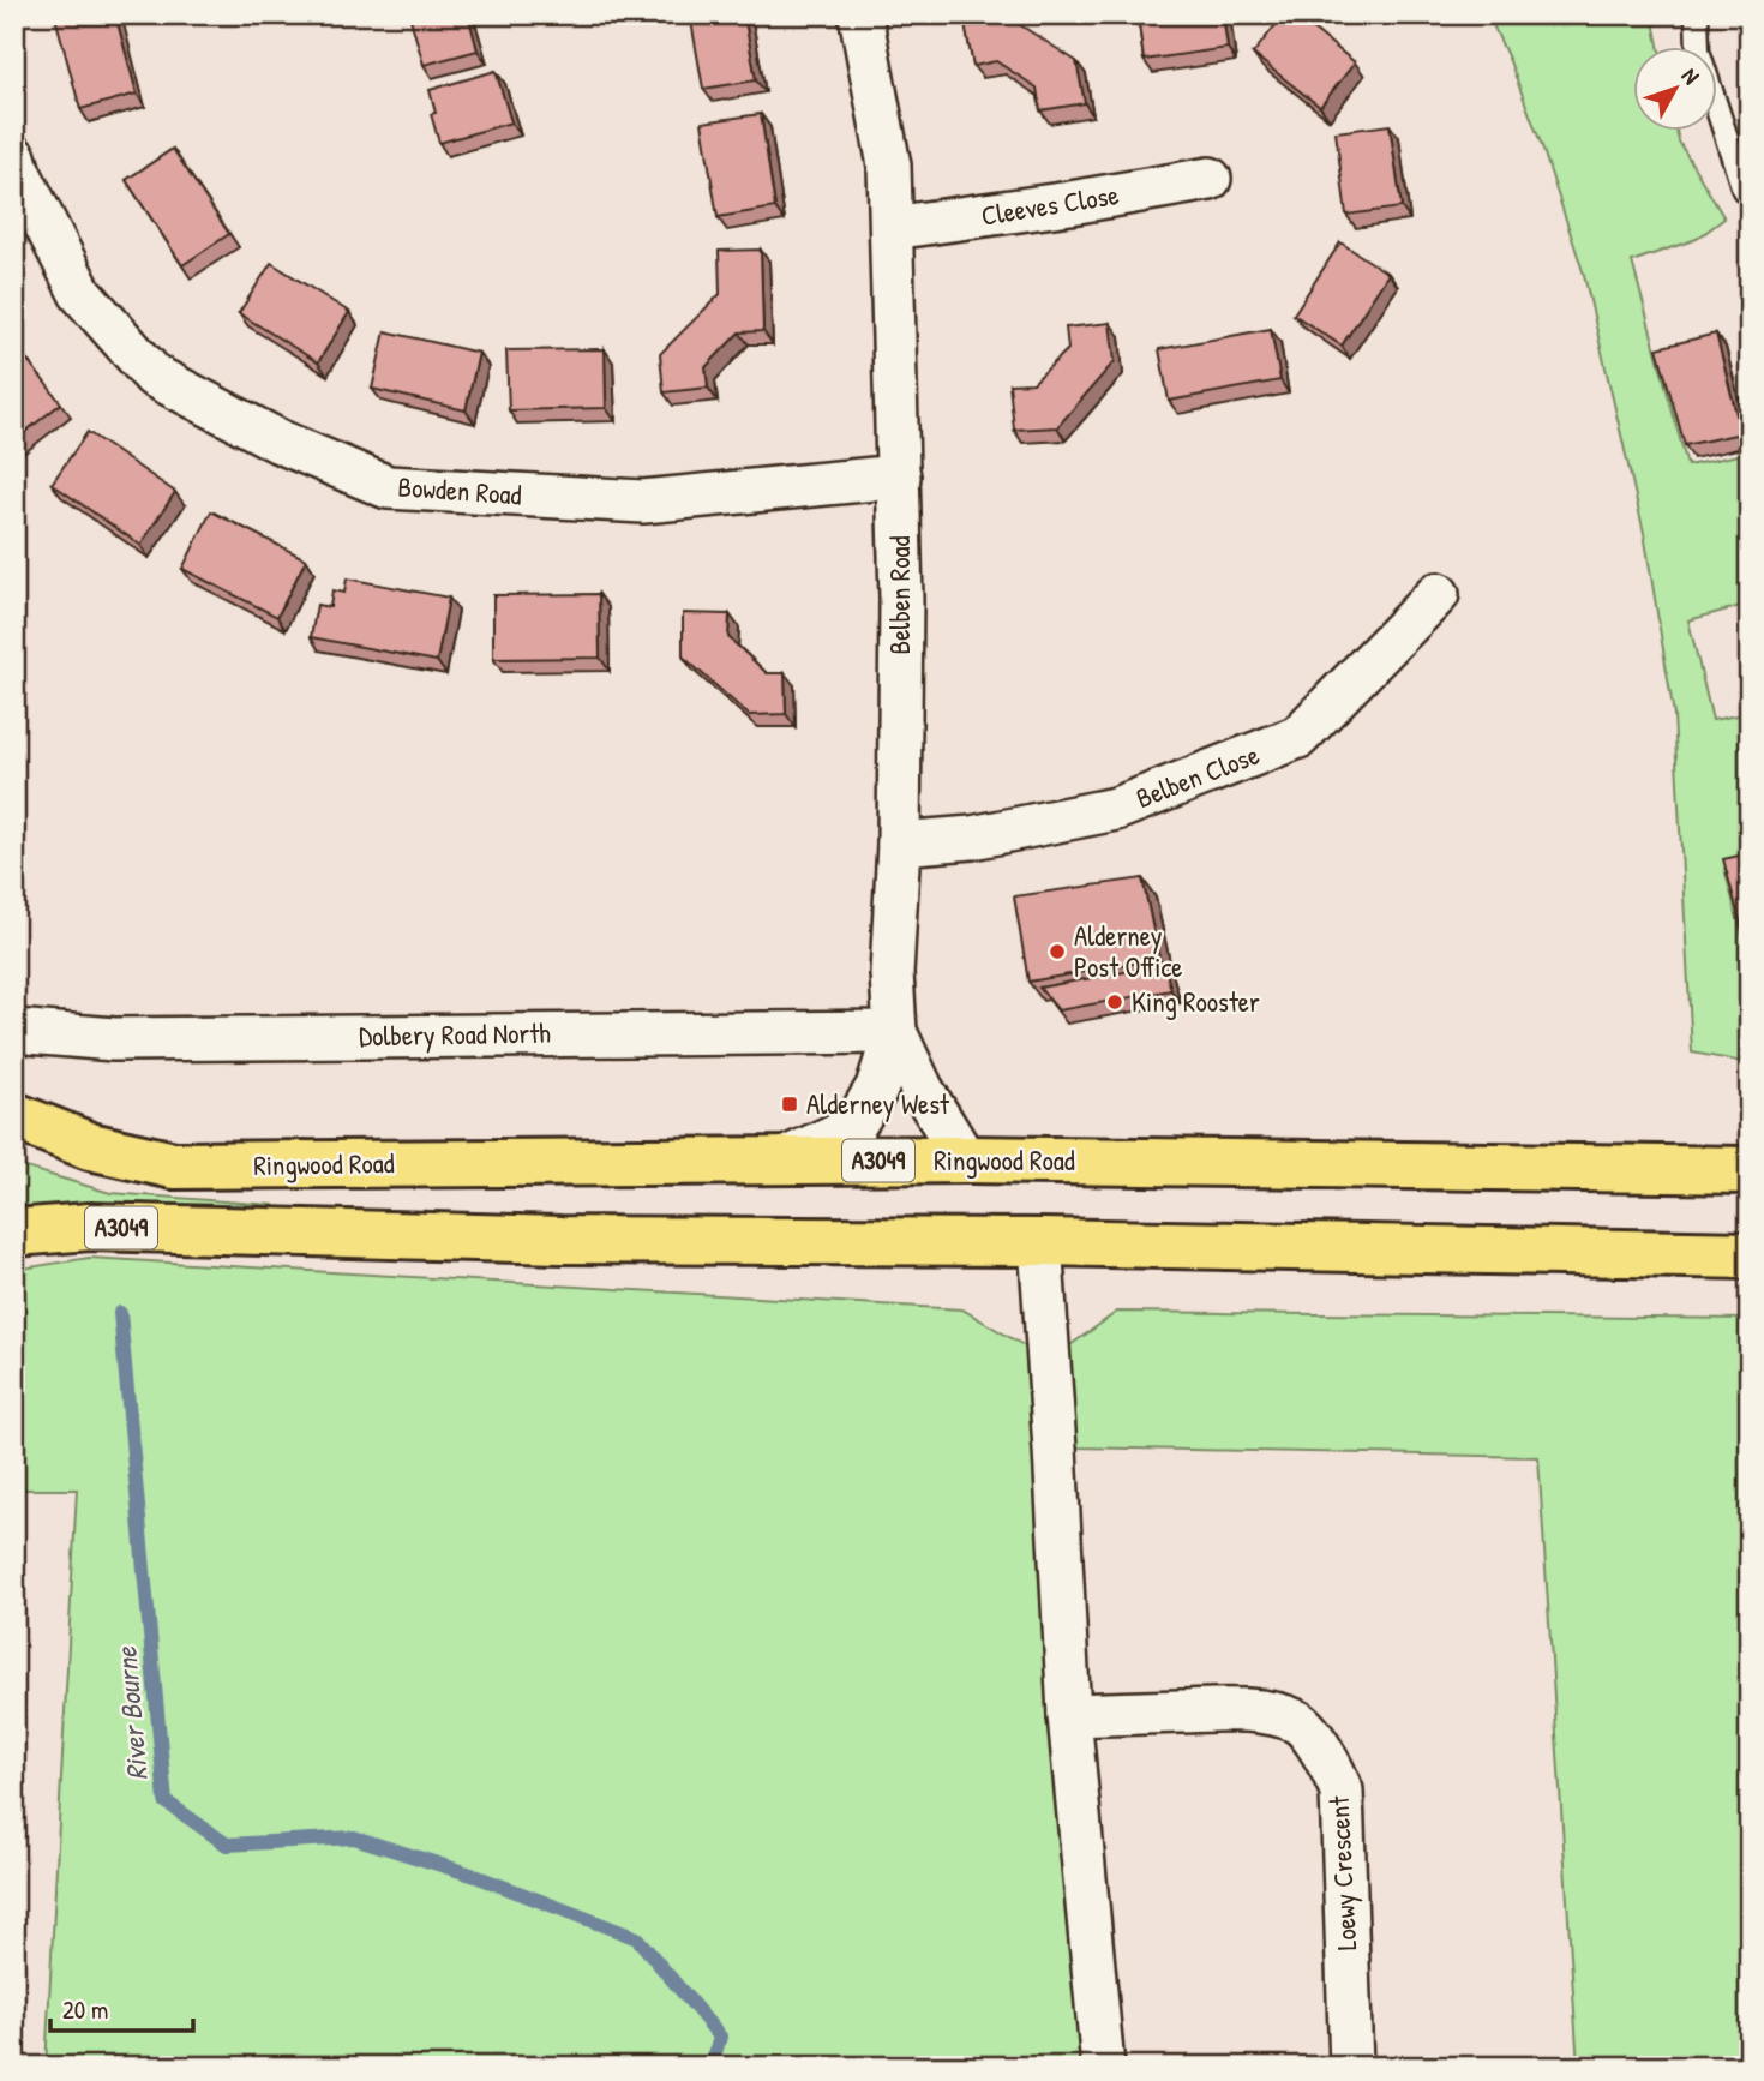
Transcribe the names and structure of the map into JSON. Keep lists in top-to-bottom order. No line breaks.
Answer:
{"streets":{"highway":["A3049","Ringwood Road"],"street":["Cleeves Close","Bowden Road","Belben Road","Belben Close","Dolbery Road North","Loewy Crescent"]},"crossings":[["Cleeves Close","Belben Road"],["Bowden Road","Belben Road"],["Belben Road","Belben Close"],["Belben Road","Dolbery Road North"],["Belben Road","Ringwood Road"]],"water":["River Bourne"],"places":{"other":["Alderney Post Office","King Rooster"],"transit":["Alderney West"]},"scale_bar":"20 m","north":"top right"}
